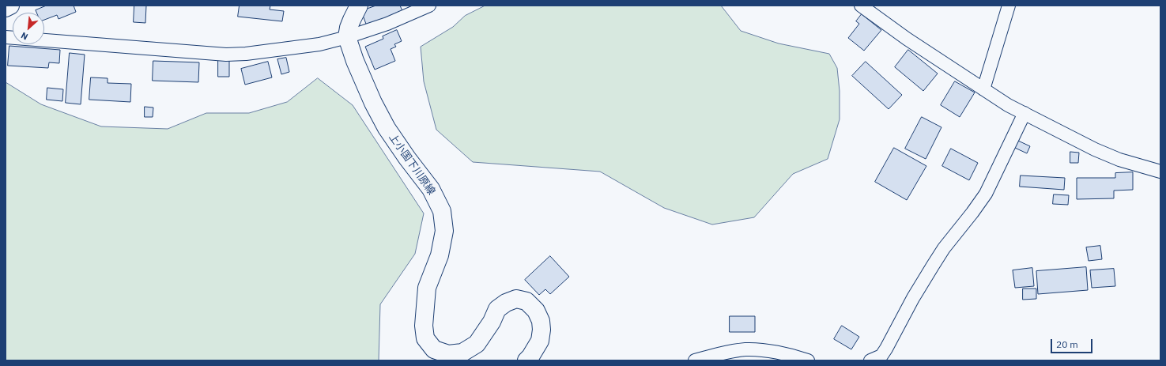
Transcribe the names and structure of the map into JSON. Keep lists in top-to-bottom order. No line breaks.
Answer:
{"streets":{"main road":["上小国下川原線"]},"scale_bar":"20 m","north":"bottom left"}
